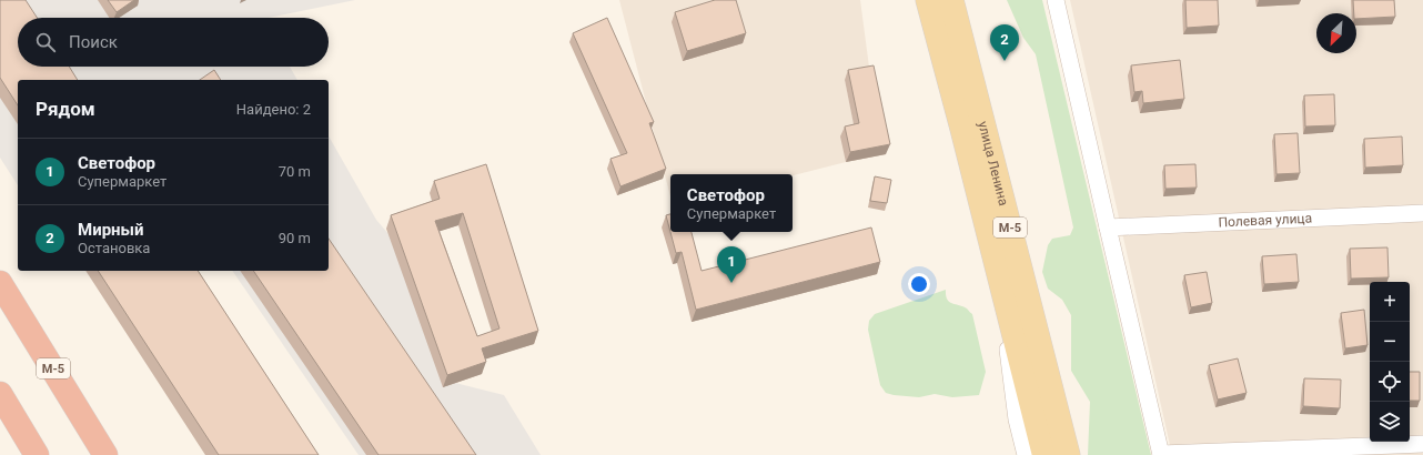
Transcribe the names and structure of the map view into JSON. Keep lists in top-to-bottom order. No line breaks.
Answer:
{"streets":{"highway":["М-5"],"main road":["улица Ленина"],"street":["Полевая улица"]},"north":"bottom left","page":{"search":"Поиск","pins":["2","1"],"heading":["Рядом","Найдено: 2"],"list":[{"mark":"1","name":"Светофор","note":"Супермаркет","value":"70 m"},{"mark":"2","name":"Мирный","note":"Остановка","value":"90 m"}],"popup":["Светофор","Супермаркет"],"map_buttons":["+","−"]}}
